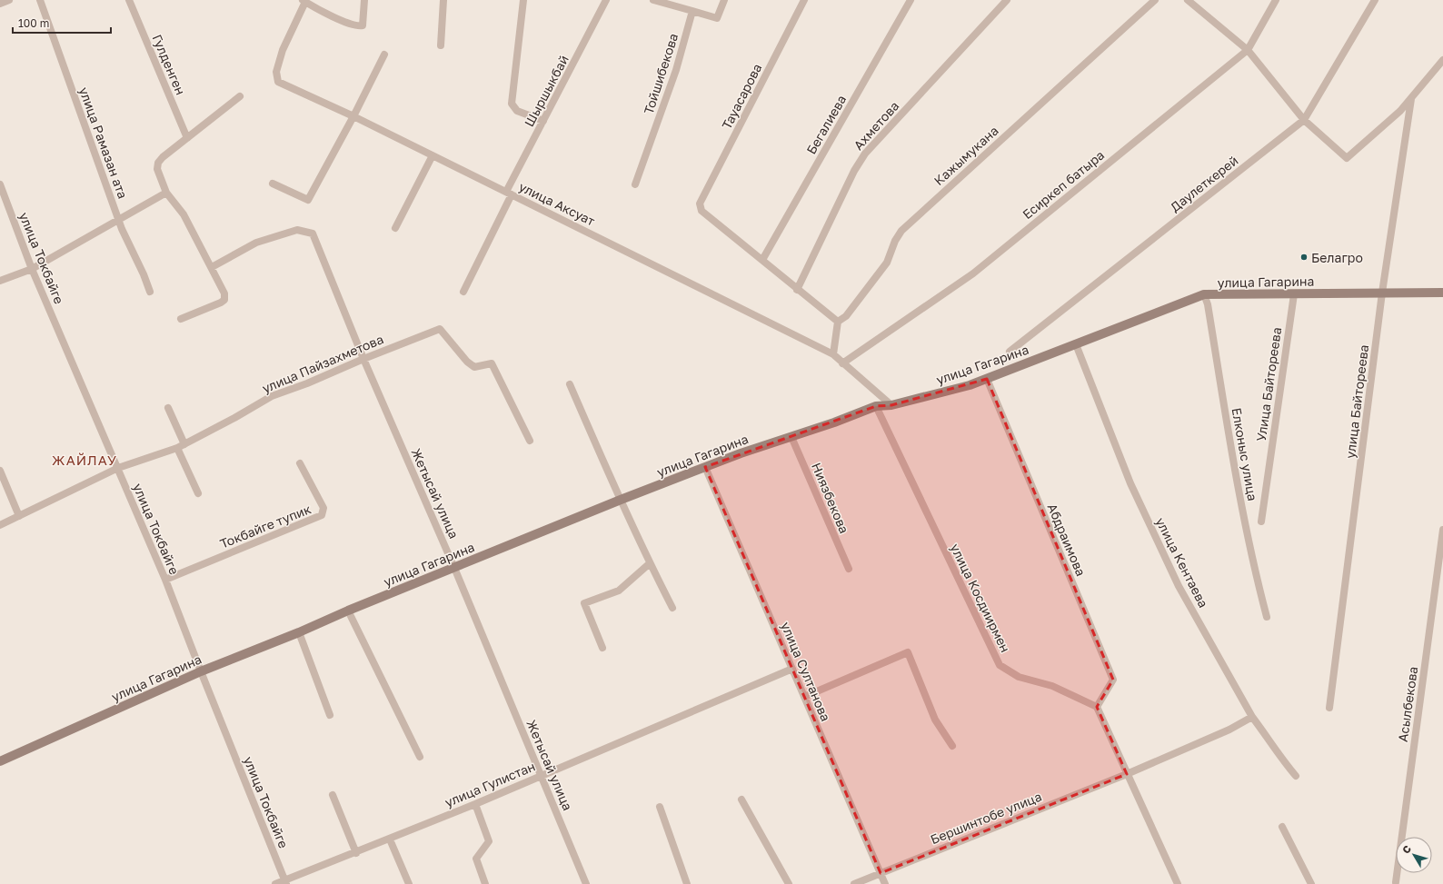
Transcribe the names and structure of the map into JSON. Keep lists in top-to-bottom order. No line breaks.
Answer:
{"streets":{"main road":["улица Гагарина"],"street":["Гулденген","Тойшибекова","Шыршыкбай","Тауасарова","Бегалиева","Ахметова","улица Рамазан ата","Кажымукана","Даулеткерей","Есиркеп батыра","улица Аксуат","улица Токбайге","улица Пайзахметова","Улица Байтореева","улица Байтореева","Елконыс улица","Жетысай улица","Ниязбекова","Токбайге тупик","Абдраимова","улица Кентаева","улица Косдиирмен","улица Султанова","Асылбекова","улица Гулистан","Бершинтобе улица"]},"crossings":[["Шыршыкбай","улица Аксуат"],["Тауасарова","Бегалиева"],["Есиркеп батыра","улица Аксуат"],["улица Аксуат","улица Гагарина"],["улица Токбайге","улица Гагарина"],["улица Токбайге","улица Пайзахметова"],["улица Токбайге","Токбайге тупик"],["улица Токбайге","улица Гулистан"],["улица Гагарина","Улица Байтореева"],["улица Гагарина","улица Байтореева"],["улица Гагарина","Елконыс улица"],["улица Гагарина","Жетысай улица"],["улица Гагарина","Ниязбекова"],["улица Гагарина","Абдраимова"],["улица Гагарина","улица Кентаева"],["улица Гагарина","улица Косдиирмен"],["улица Гагарина","улица Султанова"],["улица Пайзахметова","Жетысай улица"],["Жетысай улица","улица Гулистан"],["Абдраимова","улица Косдиирмен"],["улица Кентаева","Бершинтобе улица"],["улица Султанова","улица Гулистан"],["улица Султанова","Бершинтобе улица"]],"districts":["ЖАЙЛАУ"],"places":["Белагро"],"scale_bar":"100 m","north":"top left"}
